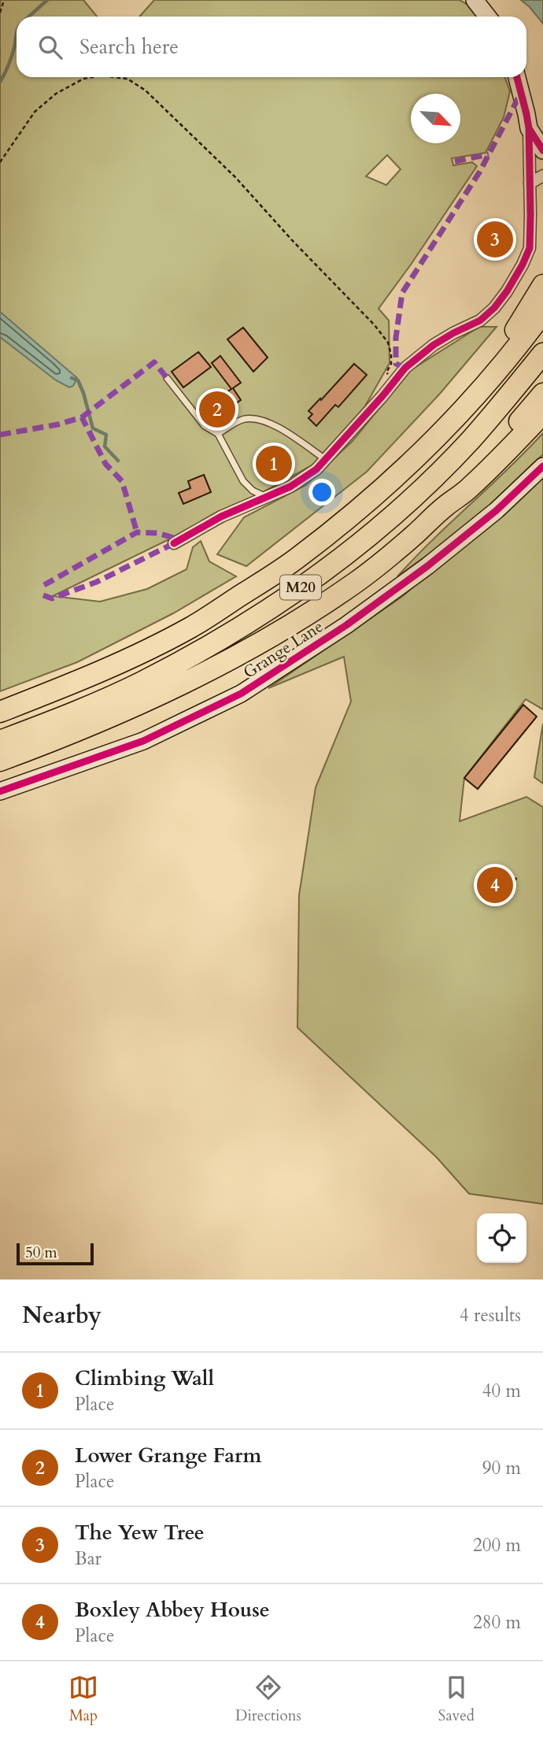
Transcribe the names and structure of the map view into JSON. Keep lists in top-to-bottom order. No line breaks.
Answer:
{"streets":{"highway":["M20"],"street":["Grange Lane"]},"scale_bar":"50 m","north":"bottom right","page":{"search":"Search here","pins":["3","2","1","4"],"scale":"50 m","heading":["Nearby","4 results"],"list":[{"mark":"1","name":"Climbing Wall","note":"Place","value":"40 m"},{"mark":"2","name":"Lower Grange Farm","note":"Place","value":"90 m"},{"mark":"3","name":"The Yew Tree","note":"Bar","value":"200 m"},{"mark":"4","name":"Boxley Abbey House","note":"Place","value":"280 m"}],"nav":["Map","Directions","Saved"]}}
